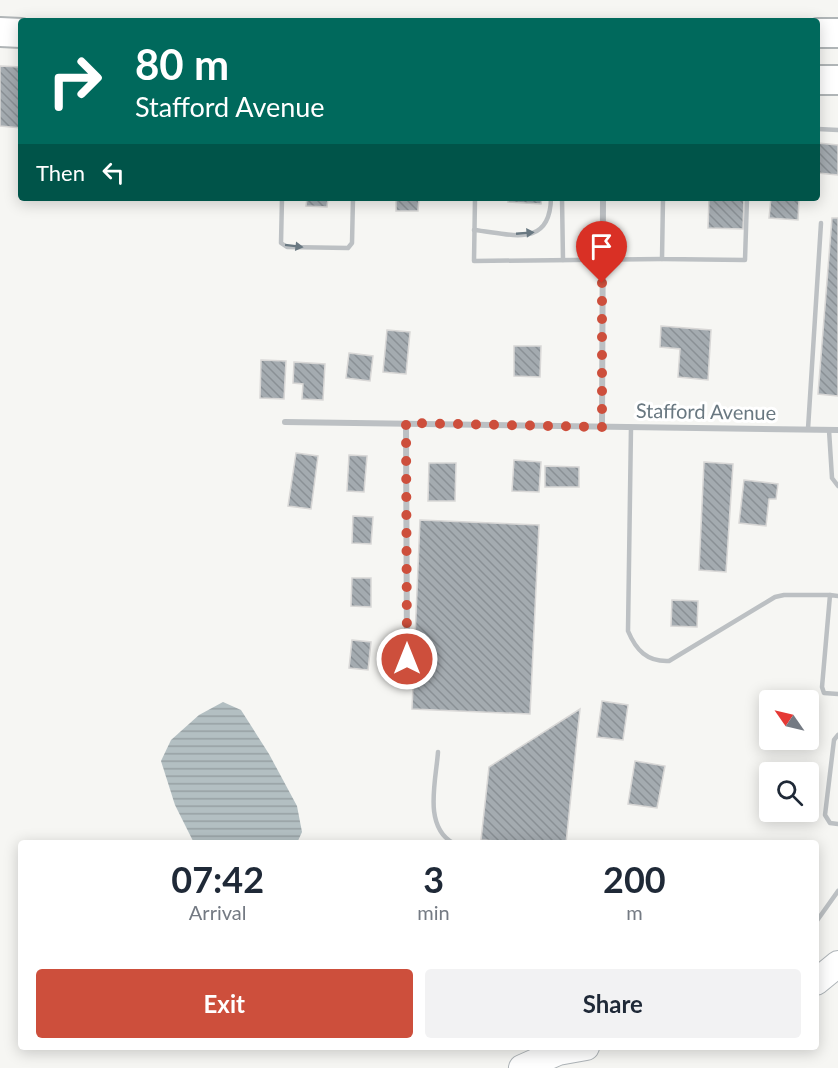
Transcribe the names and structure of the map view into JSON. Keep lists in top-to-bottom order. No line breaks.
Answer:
{"streets":{"street":["Stafford Avenue"]},"north":"top left","page":{"turn":["80 m","Stafford Avenue"],"then":"Then","eta":["07:42","Arrival","3","min","200","m"],"buttons":["Exit","Share"]}}
